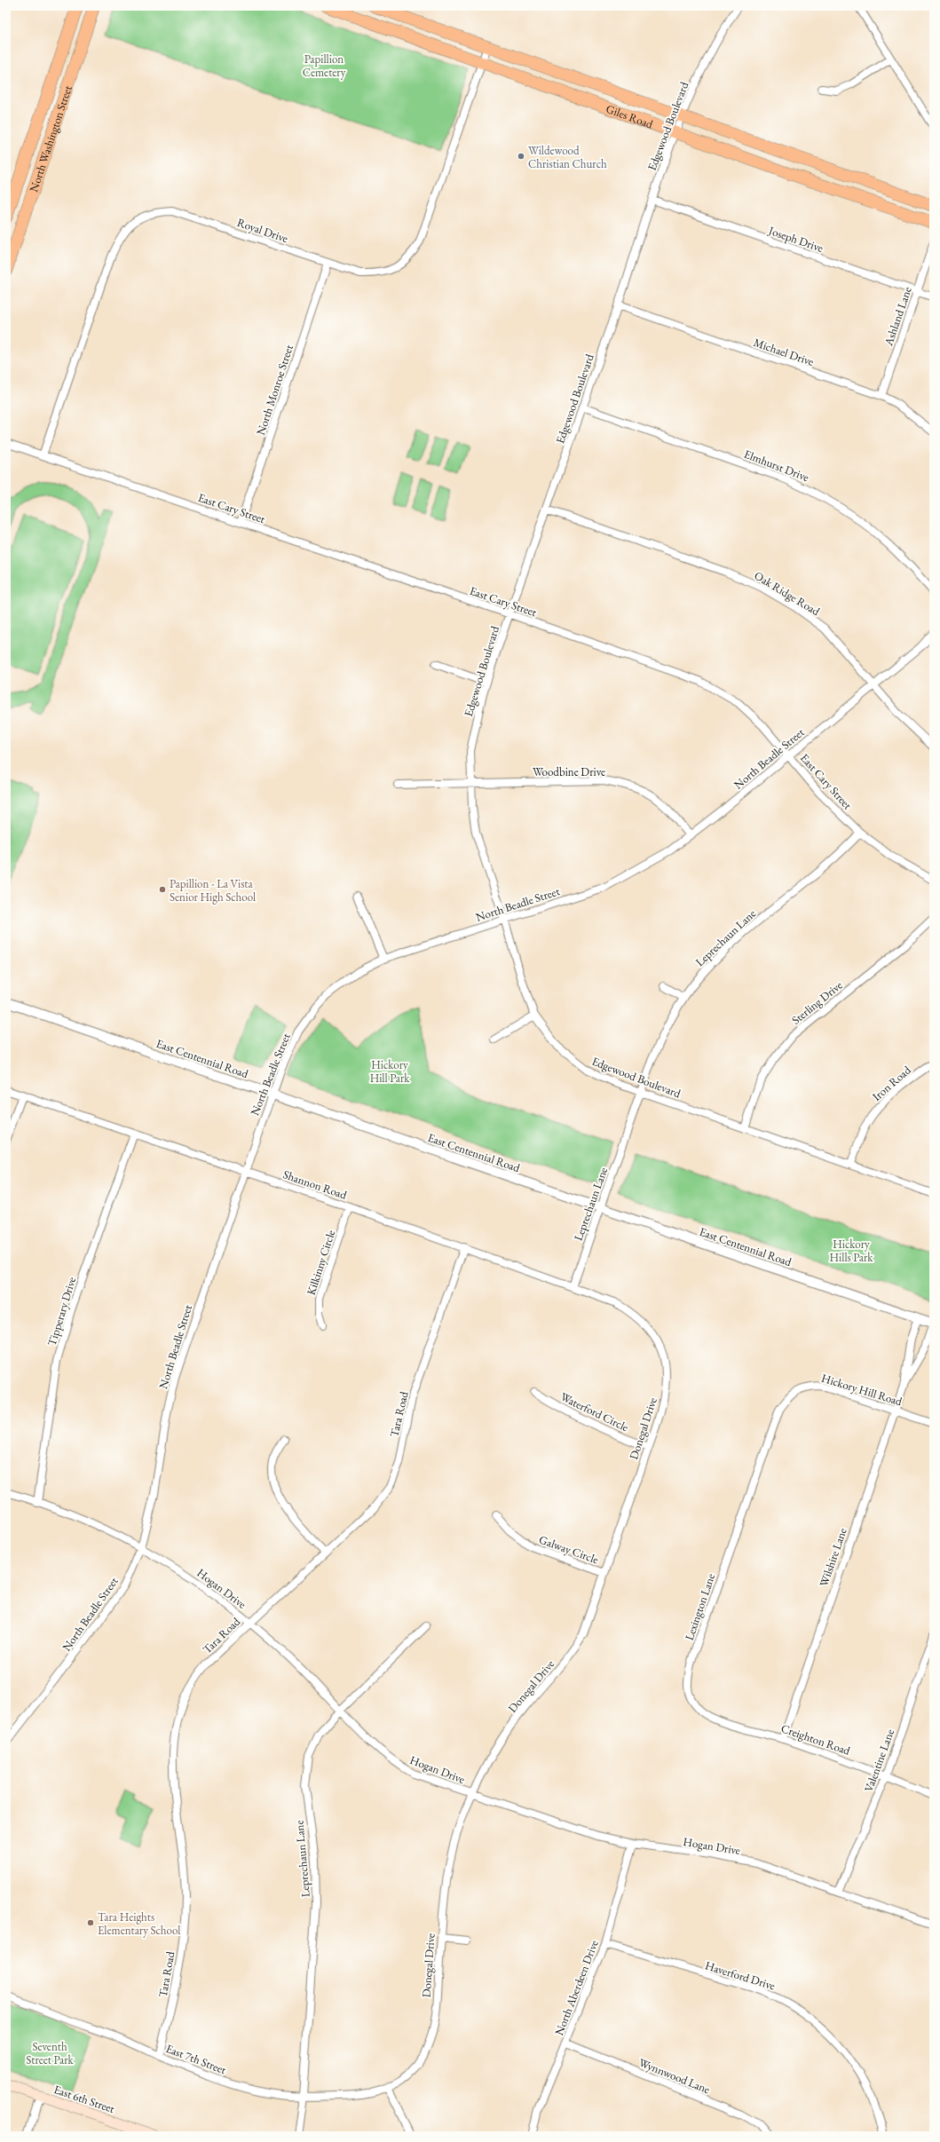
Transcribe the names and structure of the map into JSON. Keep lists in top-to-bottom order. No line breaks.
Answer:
{"streets":{"main road":["Giles Road","North Washington Street","East 6th Street"],"street":["Edgewood Boulevard","Royal Drive","Joseph Drive","Ashland Lane","Michael Drive","North Monroe Street","Elmhurst Drive","East Cary Street","Oak Ridge Road","North Beadle Street","Woodbine Drive","Leprechaun Lane","Sterling Drive","East Centennial Road","Iron Road","Shannon Road","Kilkinny Circle","Tipperary Drive","Hickory Hill Road","Waterford Circle","Tara Road","Donegal Drive","Galway Circle","Wilshire Lane","Hogan Drive","Lexington Lane","Creighton Road","Valentine Lane","Haverford Drive","North Aberdeen Drive","East 7th Street","Wynnwood Lane"]},"crossings":[["Giles Road","Edgewood Boulevard"],["Giles Road","Royal Drive"],["Edgewood Boulevard","Joseph Drive"],["Edgewood Boulevard","Michael Drive"],["Edgewood Boulevard","Elmhurst Drive"],["Edgewood Boulevard","East Cary Street"],["Edgewood Boulevard","Oak Ridge Road"],["Edgewood Boulevard","North Beadle Street"],["Edgewood Boulevard","Woodbine Drive"],["Edgewood Boulevard","Leprechaun Lane"],["Edgewood Boulevard","Sterling Drive"],["Edgewood Boulevard","Iron Road"],["Royal Drive","North Monroe Street"],["Royal Drive","East Cary Street"],["Joseph Drive","Ashland Lane"],["Ashland Lane","Michael Drive"],["North Monroe Street","East Cary Street"],["East Cary Street","North Beadle Street"],["East Cary Street","Leprechaun Lane"],["Oak Ridge Road","North Beadle Street"],["North Beadle Street","Woodbine Drive"],["North Beadle Street","East Centennial Road"],["North Beadle Street","Shannon Road"],["North Beadle Street","Hogan Drive"],["Leprechaun Lane","East Centennial Road"],["Leprechaun Lane","Shannon Road"],["Leprechaun Lane","Hogan Drive"],["Leprechaun Lane","East 7th Street"],["East Centennial Road","Wilshire Lane"],["Shannon Road","Kilkinny Circle"],["Shannon Road","Tipperary Drive"],["Shannon Road","Tara Road"],["Shannon Road","Donegal Drive"],["Tipperary Drive","Hogan Drive"],["Hickory Hill Road","Wilshire Lane"],["Hickory Hill Road","Lexington Lane"],["Waterford Circle","Donegal Drive"],["Tara Road","Hogan Drive"],["Tara Road","East 7th Street"],["Donegal Drive","Galway Circle"],["Donegal Drive","Hogan Drive"],["Donegal Drive","East 7th Street"],["Wilshire Lane","Creighton Road"],["Hogan Drive","Valentine Lane"],["Hogan Drive","North Aberdeen Drive"],["Lexington Lane","Creighton Road"],["Creighton Road","Valentine Lane"],["Haverford Drive","North Aberdeen Drive"],["North Aberdeen Drive","Wynnwood Lane"]],"parks":["Papillion Cemetery","Hickory Hill Park","Hickory Hills Park","Seventh Street Park"],"places":["Wildewood Christian Church","Papillion - La Vista Senior High School","Tara Heights Elementary School"]}
